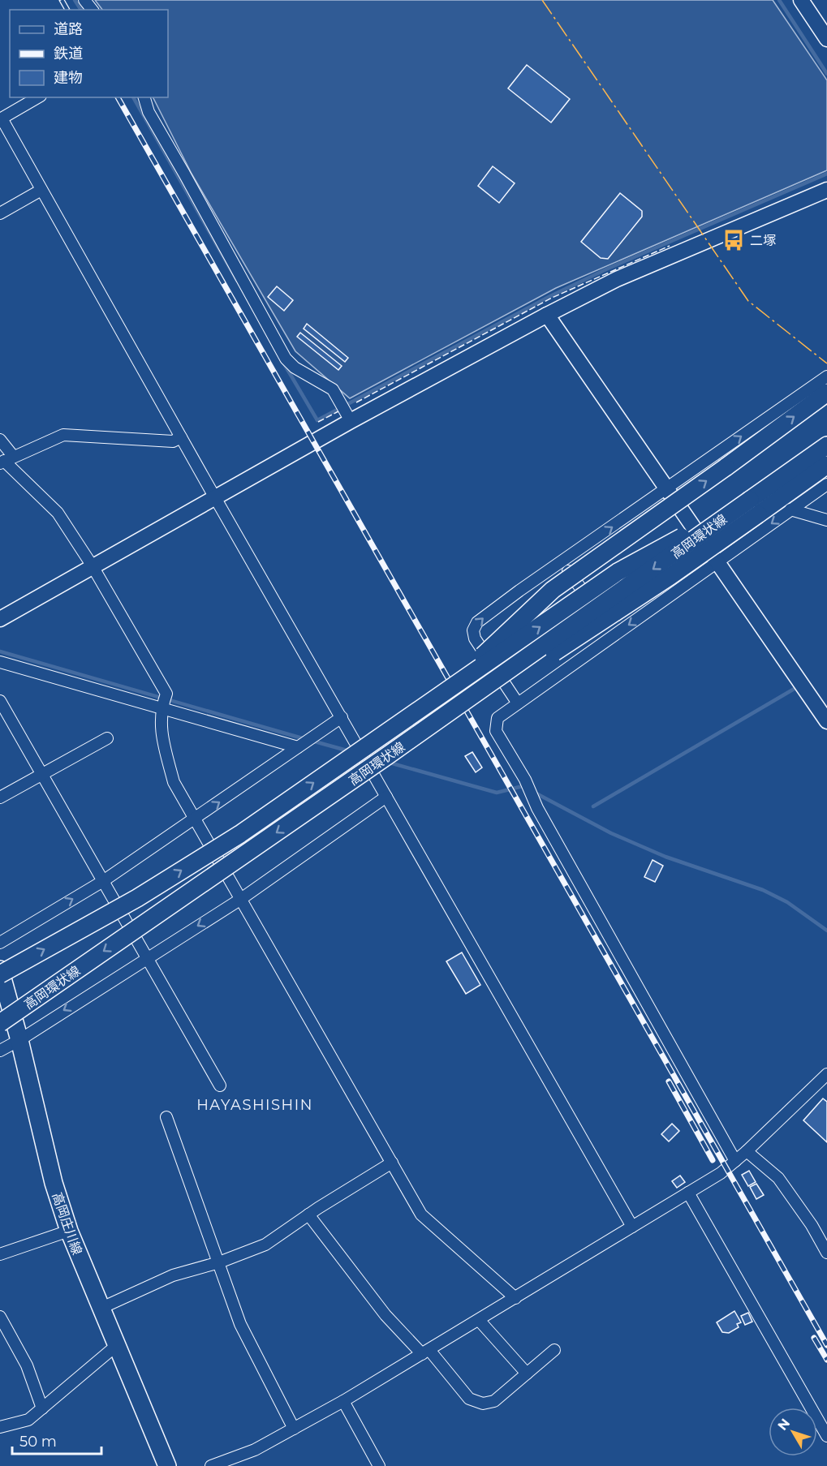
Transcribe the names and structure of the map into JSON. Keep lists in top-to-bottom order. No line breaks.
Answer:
{"streets":{"main road":["高岡環状線","高岡庄川線"]},"districts":["HAYASHISHIN"],"places":{"bus stop":["二塚"]},"legend":["道路","鉄道","建物"],"scale_bar":"50 m","north":"top left"}
